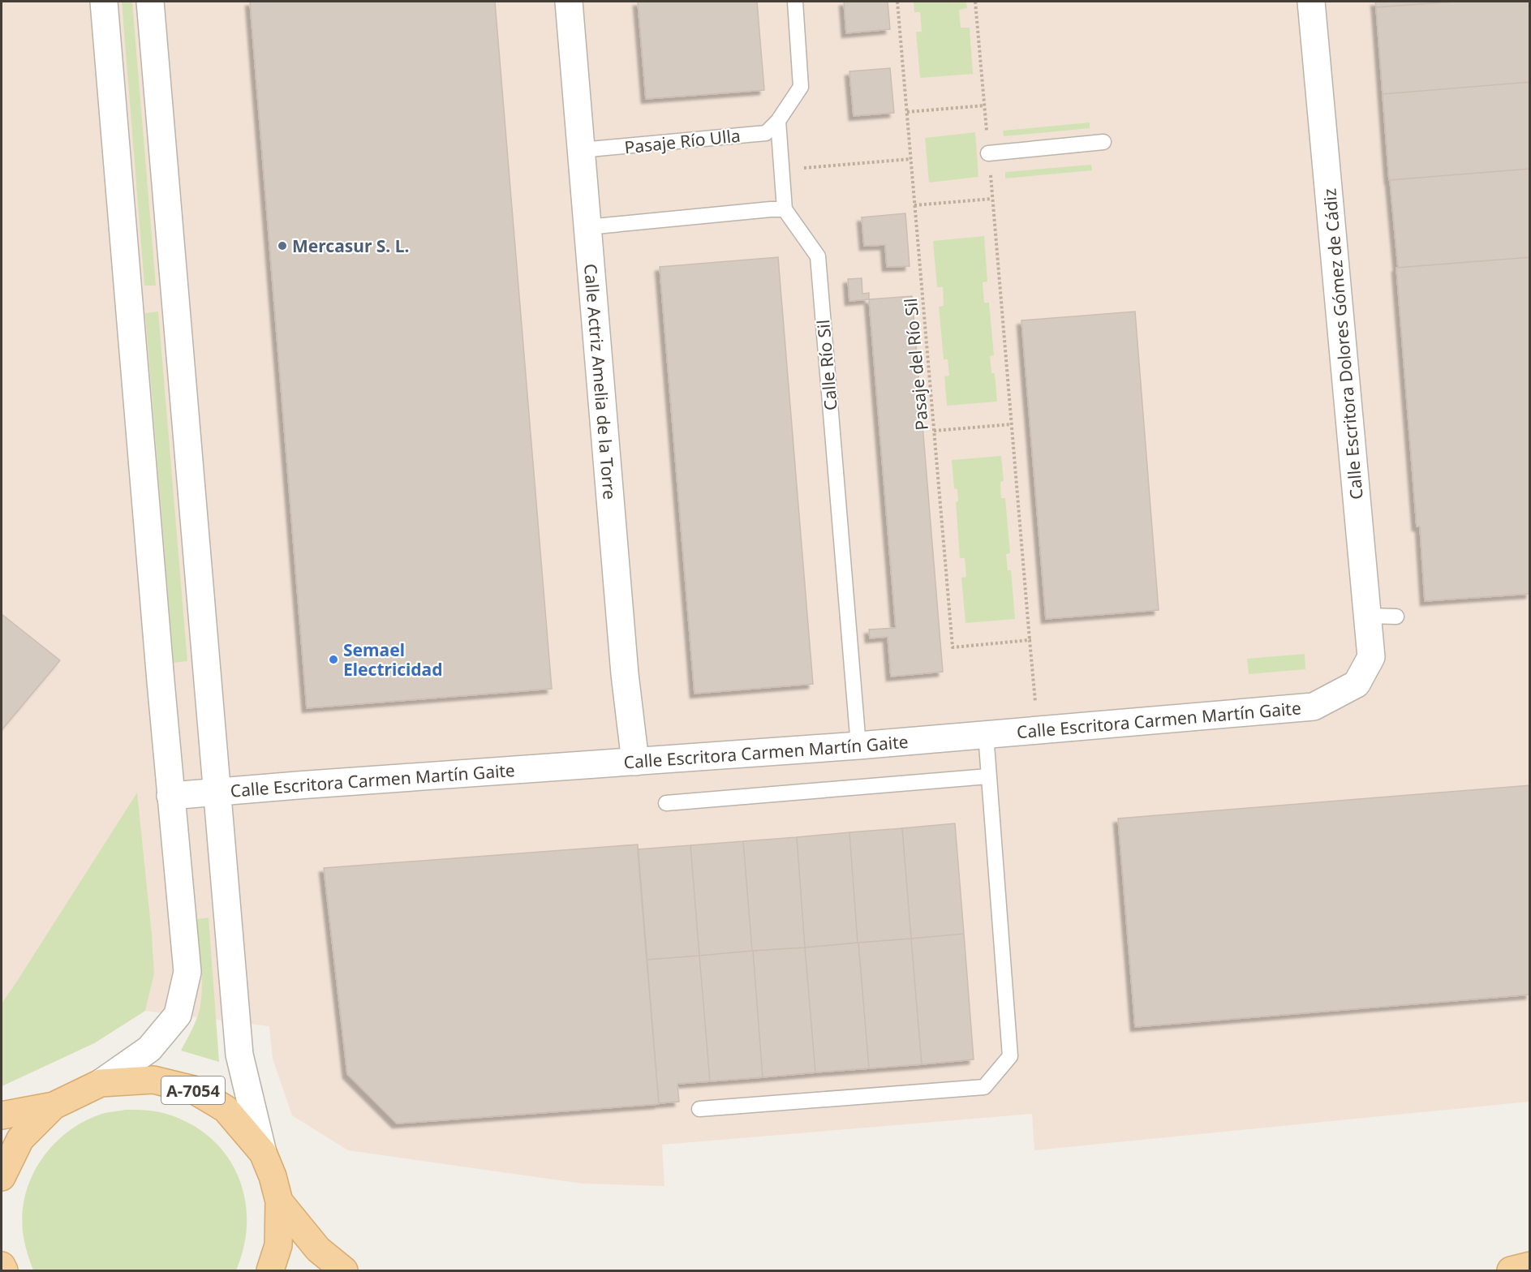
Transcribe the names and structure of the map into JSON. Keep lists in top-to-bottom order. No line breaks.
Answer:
{"streets":{"main road":["A-7054"],"street":["Calle Escritora Dolores Gómez de Cádiz","Calle Actriz Amelia de la Torre","Calle Escritora Carmen Martín Gaite"],"lane":["Pasaje Río Ulla","Calle Río Sil"],"path":["Pasaje del Río Sil"]},"crossings":[["Pasaje Río Ulla","Calle Actriz Amelia de la Torre"],["Calle Escritora Dolores Gómez de Cádiz","Calle Escritora Carmen Martín Gaite"],["Calle Río Sil","Calle Escritora Carmen Martín Gaite"],["Calle Actriz Amelia de la Torre","Calle Escritora Carmen Martín Gaite"]],"places":["Mercasur S. L.","Semael Electricidad"]}
